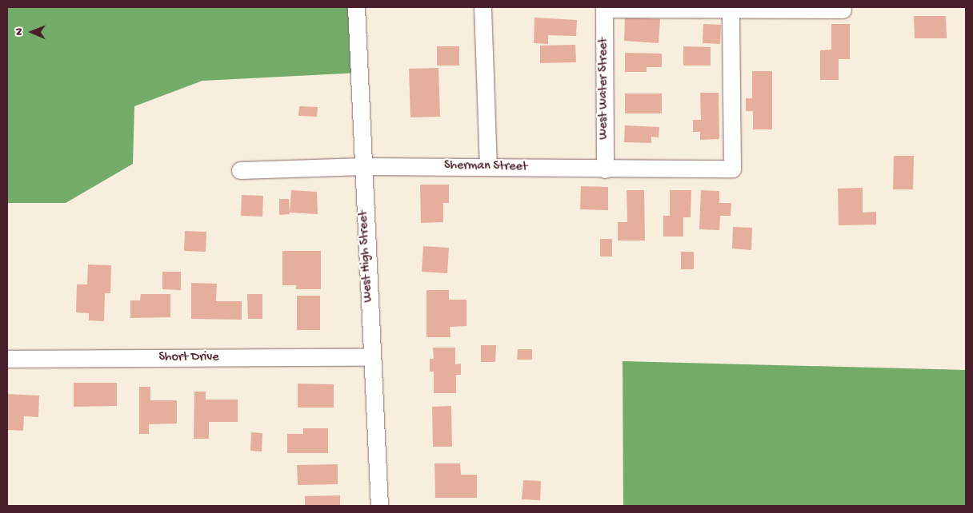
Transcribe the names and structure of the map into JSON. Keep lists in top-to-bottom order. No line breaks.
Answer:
{"streets":{"street":["West Water Street","Sherman Street","West High Street","Short Drive"]},"crossings":[["West Water Street","Sherman Street"],["Sherman Street","West High Street"],["West High Street","Short Drive"]],"north":"left"}
